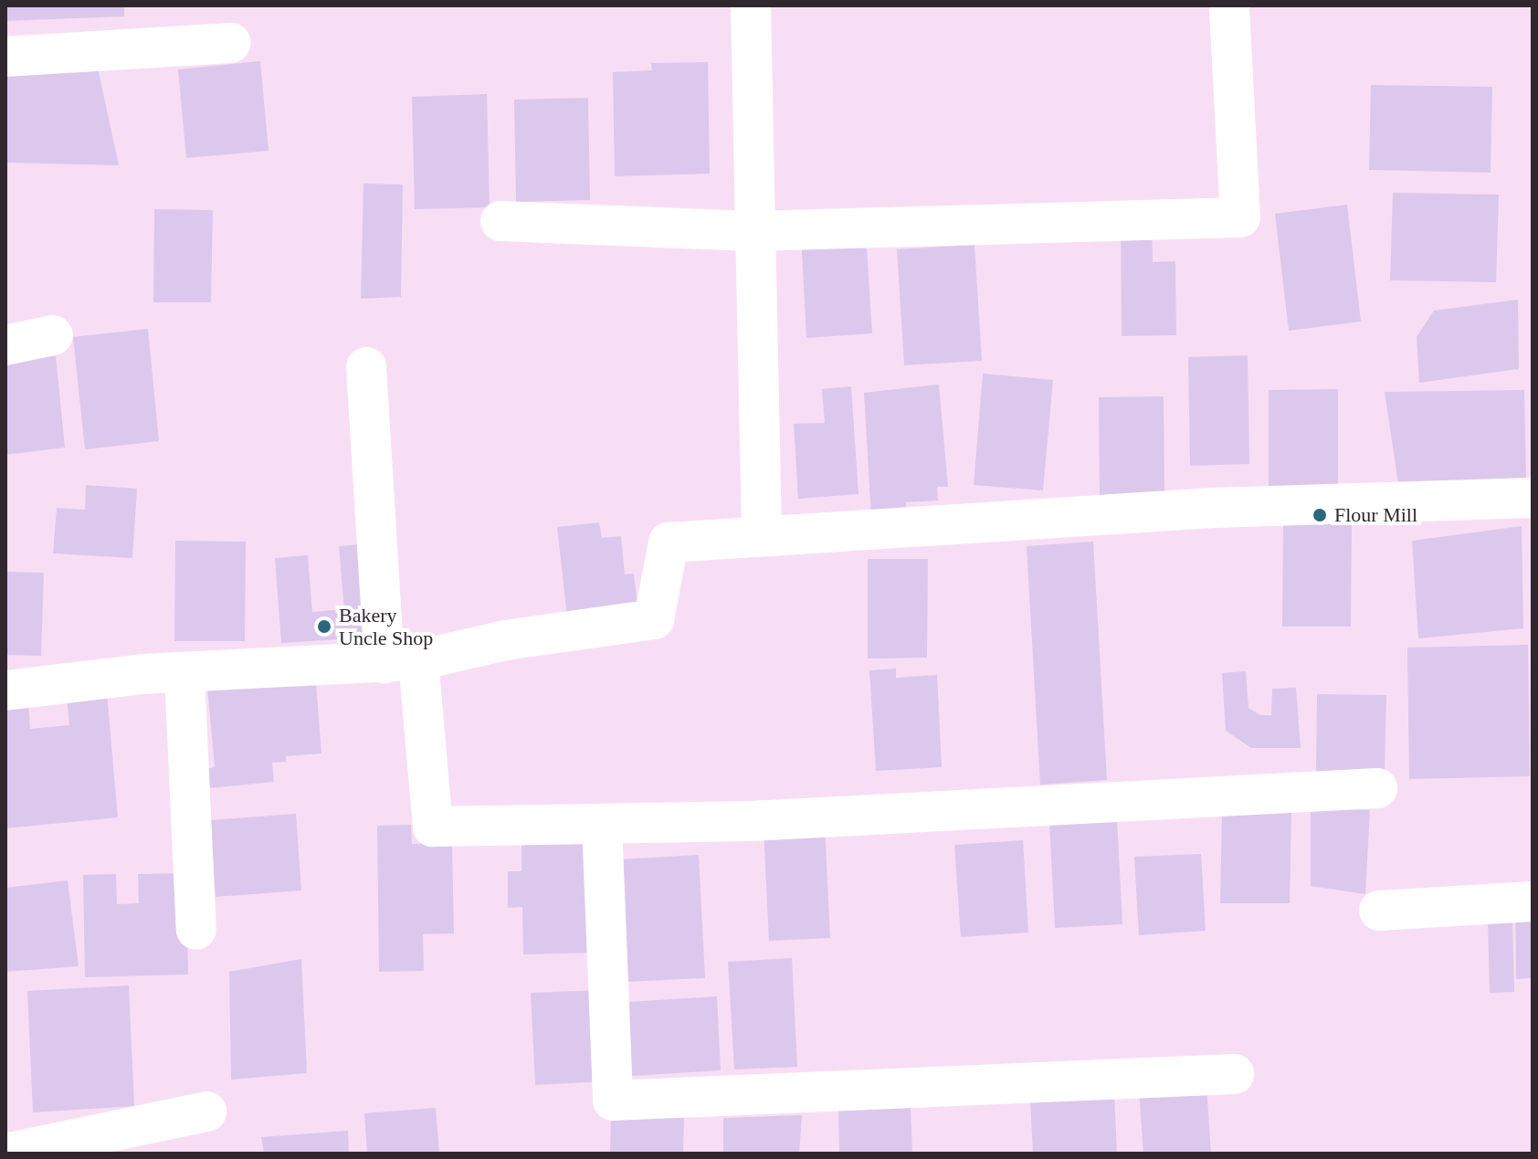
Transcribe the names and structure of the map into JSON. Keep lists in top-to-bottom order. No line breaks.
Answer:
{"places":["Flour Mill","Bakery Uncle Shop"]}
